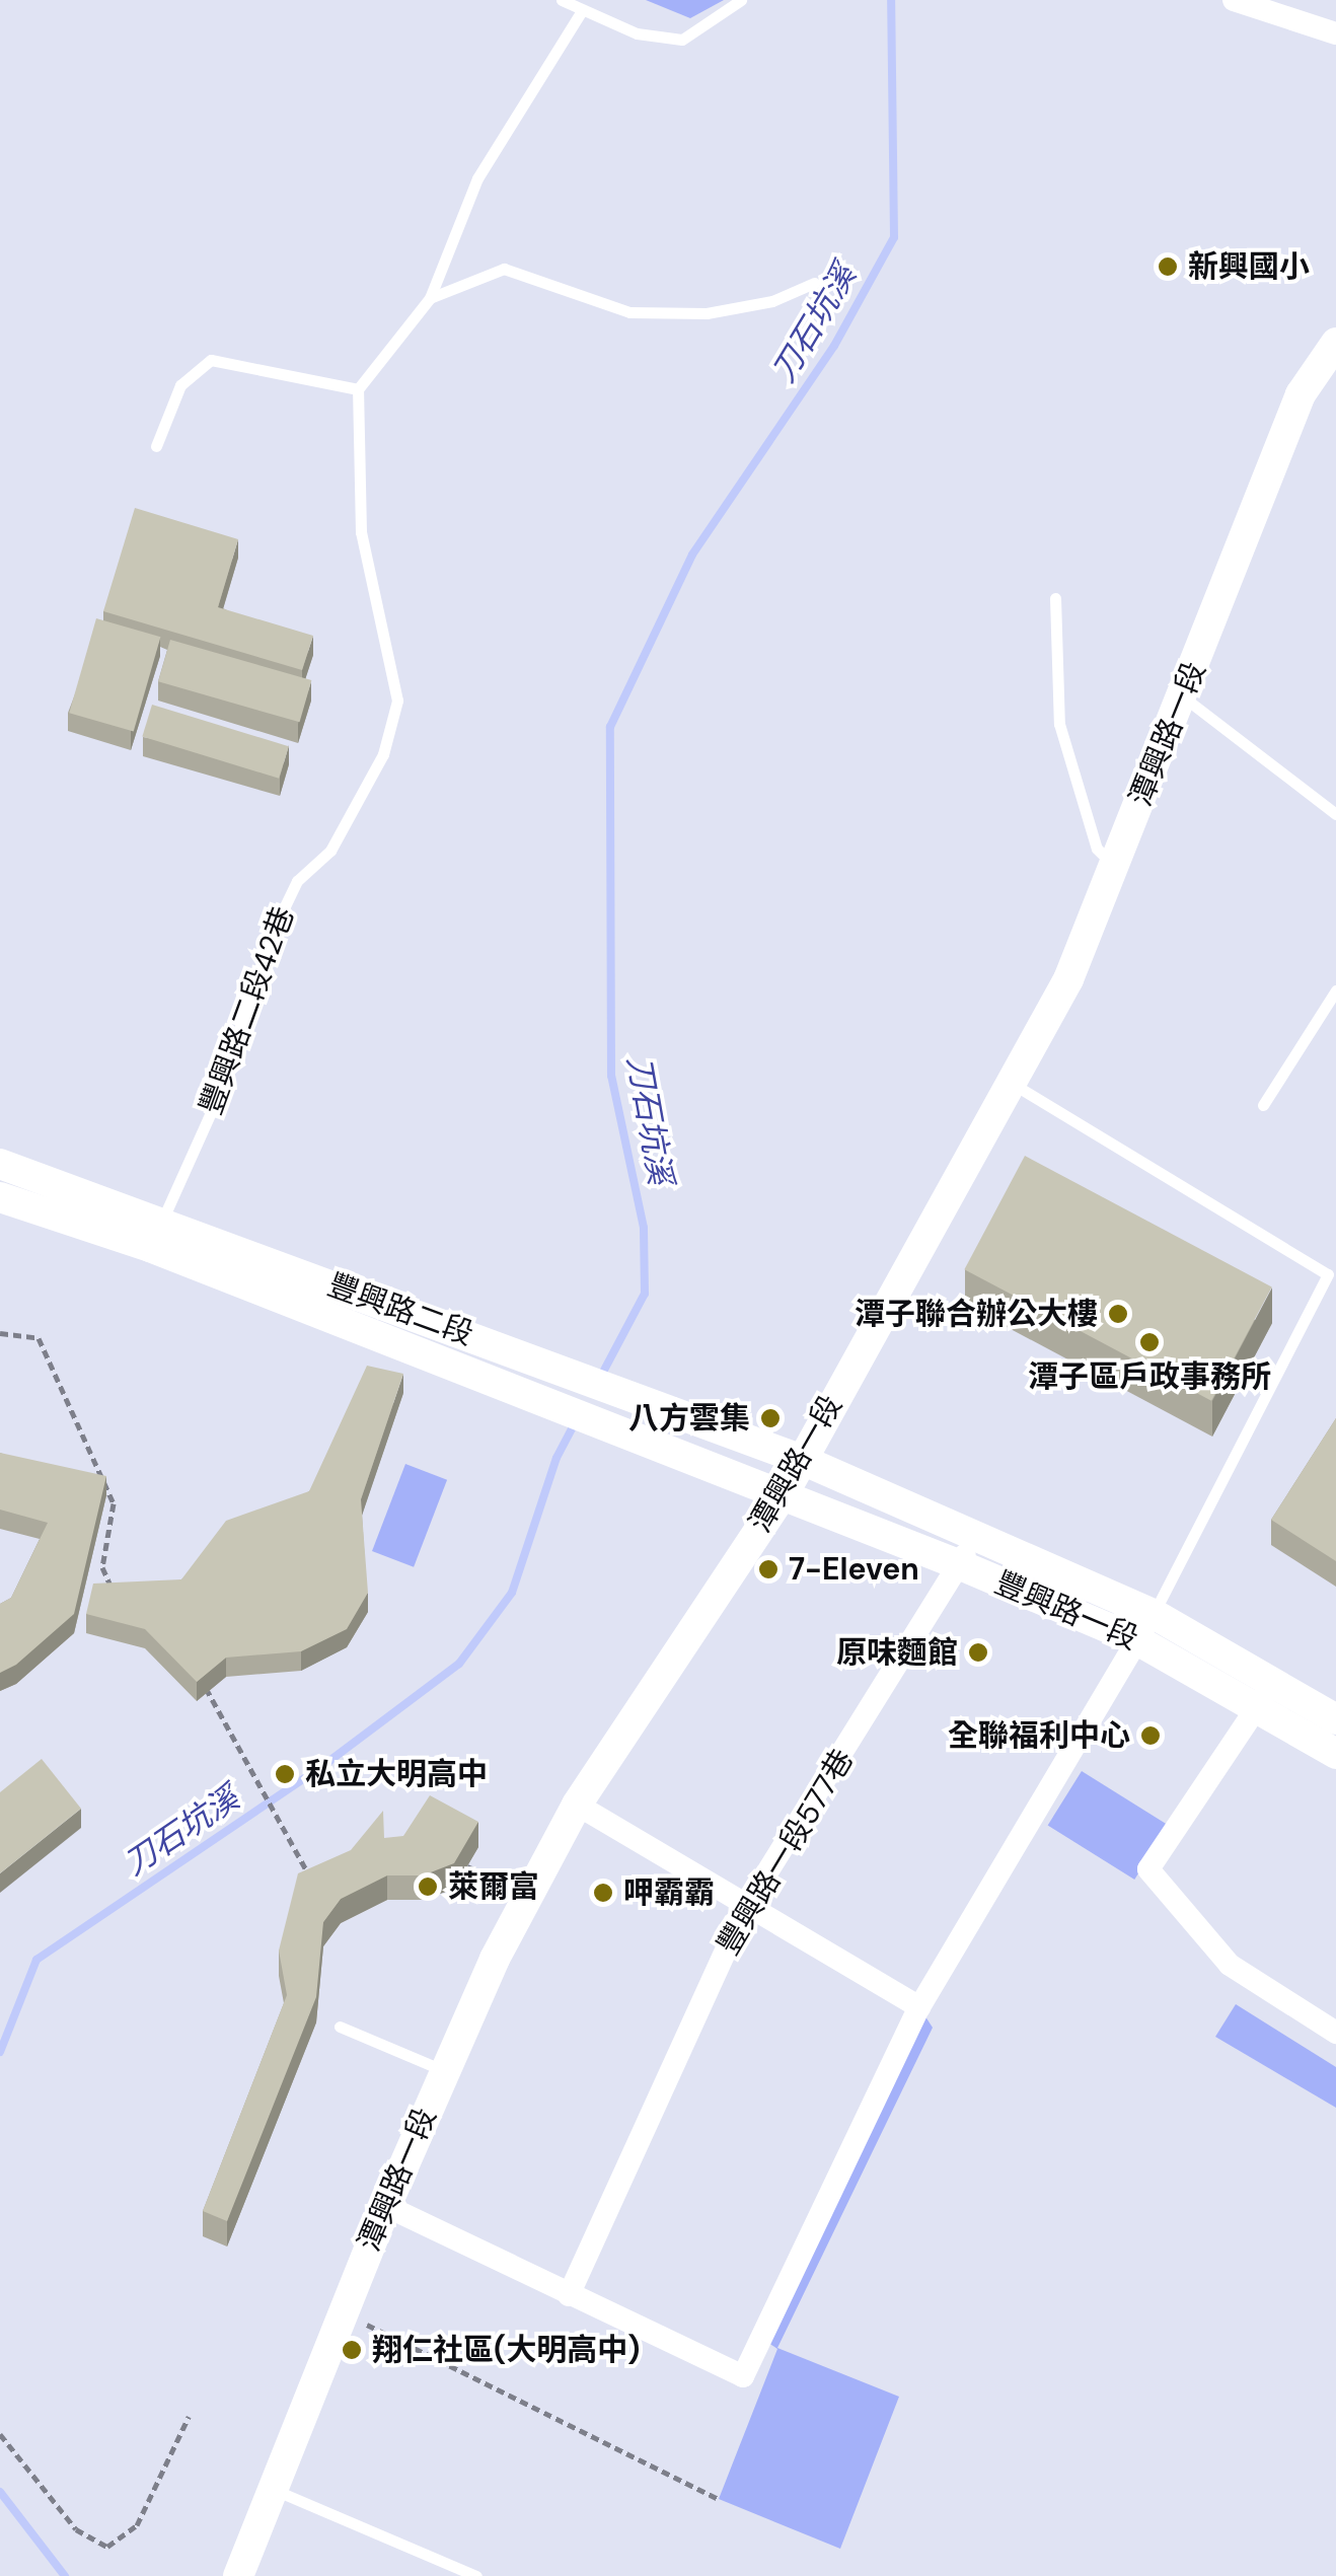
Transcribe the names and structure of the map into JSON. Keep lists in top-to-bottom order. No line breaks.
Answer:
{"streets":{"street":["潭興路一段","豐興路二段","豐興路一段","豐興路一段577巷"],"lane":["豐興路二段42巷"]},"crossings":[["潭興路一段","豐興路二段"],["潭興路一段","豐興路一段"],["豐興路二段42巷","豐興路二段"],["豐興路二段","豐興路一段"],["豐興路一段","豐興路一段577巷"]],"water":["刀石坑溪"],"places":["新興國小","潭子聯合辦公大樓","潭子區戶政事務所","八方雲集","7-Eleven","原味麵館","全聯福利中心","私立大明高中","萊爾富","呷霸霸","翔仁社區(大明高中)"]}
